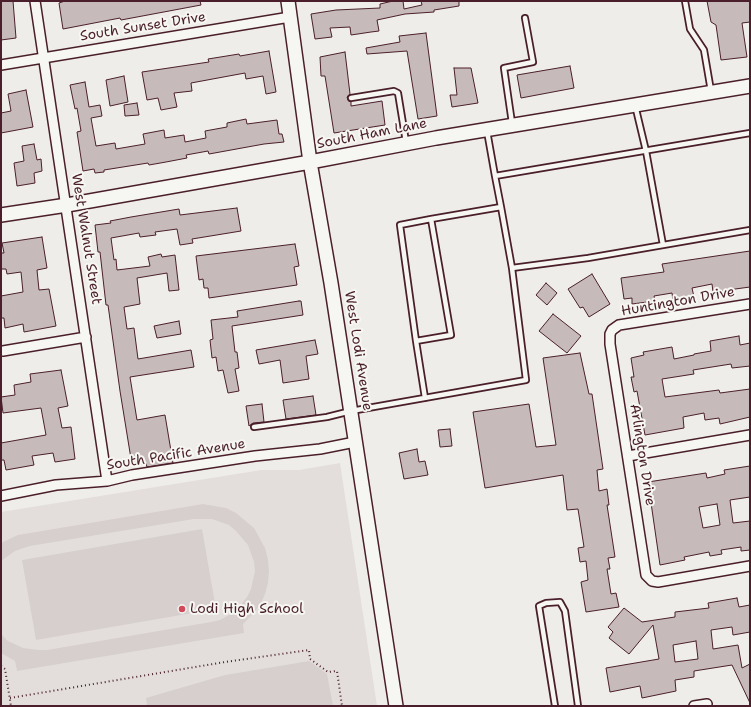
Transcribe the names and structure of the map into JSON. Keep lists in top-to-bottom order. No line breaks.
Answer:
{"streets":{"main road":["South Ham Lane","West Lodi Avenue"],"street":["South Sunset Drive","West Walnut Street","Huntington Drive","South Pacific Avenue","Arlington Drive"]},"crossings":[["South Sunset Drive","West Walnut Street"],["South Sunset Drive","West Lodi Avenue"],["South Ham Lane","West Walnut Street"],["South Ham Lane","West Lodi Avenue"],["West Walnut Street","South Pacific Avenue"],["Huntington Drive","Arlington Drive"],["West Lodi Avenue","South Pacific Avenue"]],"places":["Lodi High School"]}
